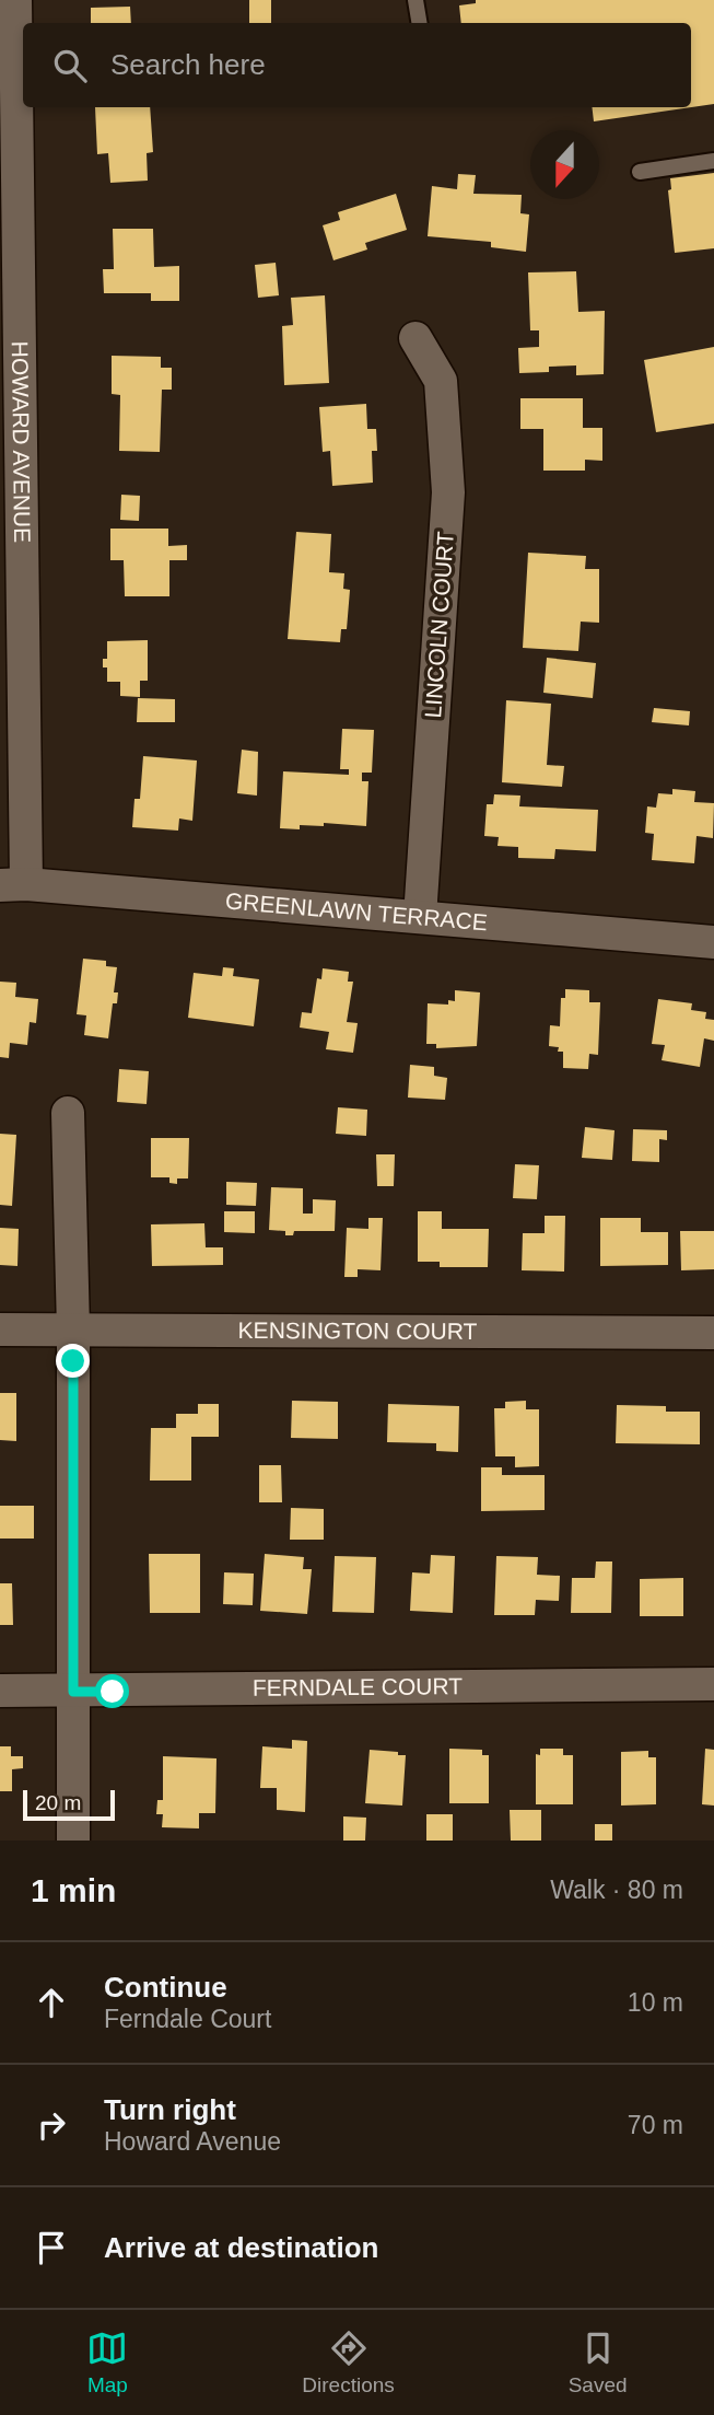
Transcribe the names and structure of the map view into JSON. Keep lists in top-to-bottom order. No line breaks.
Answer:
{"streets":{"street":["HOWARD AVENUE","LINCOLN COURT","GREENLAWN TERRACE","KENSINGTON COURT","FERNDALE COURT"]},"crossings":[["HOWARD AVENUE","GREENLAWN TERRACE"],["LINCOLN COURT","GREENLAWN TERRACE"]],"scale_bar":"20 m","north":"bottom","page":{"search":"Search here","scale":"20 m","heading":["1 min","Walk · 80 m"],"list":[["Continue","Ferndale Court","10 m"],["Turn right","Howard Avenue","70 m"],"Arrive at destination"],"nav":["Map","Directions","Saved"]}}
